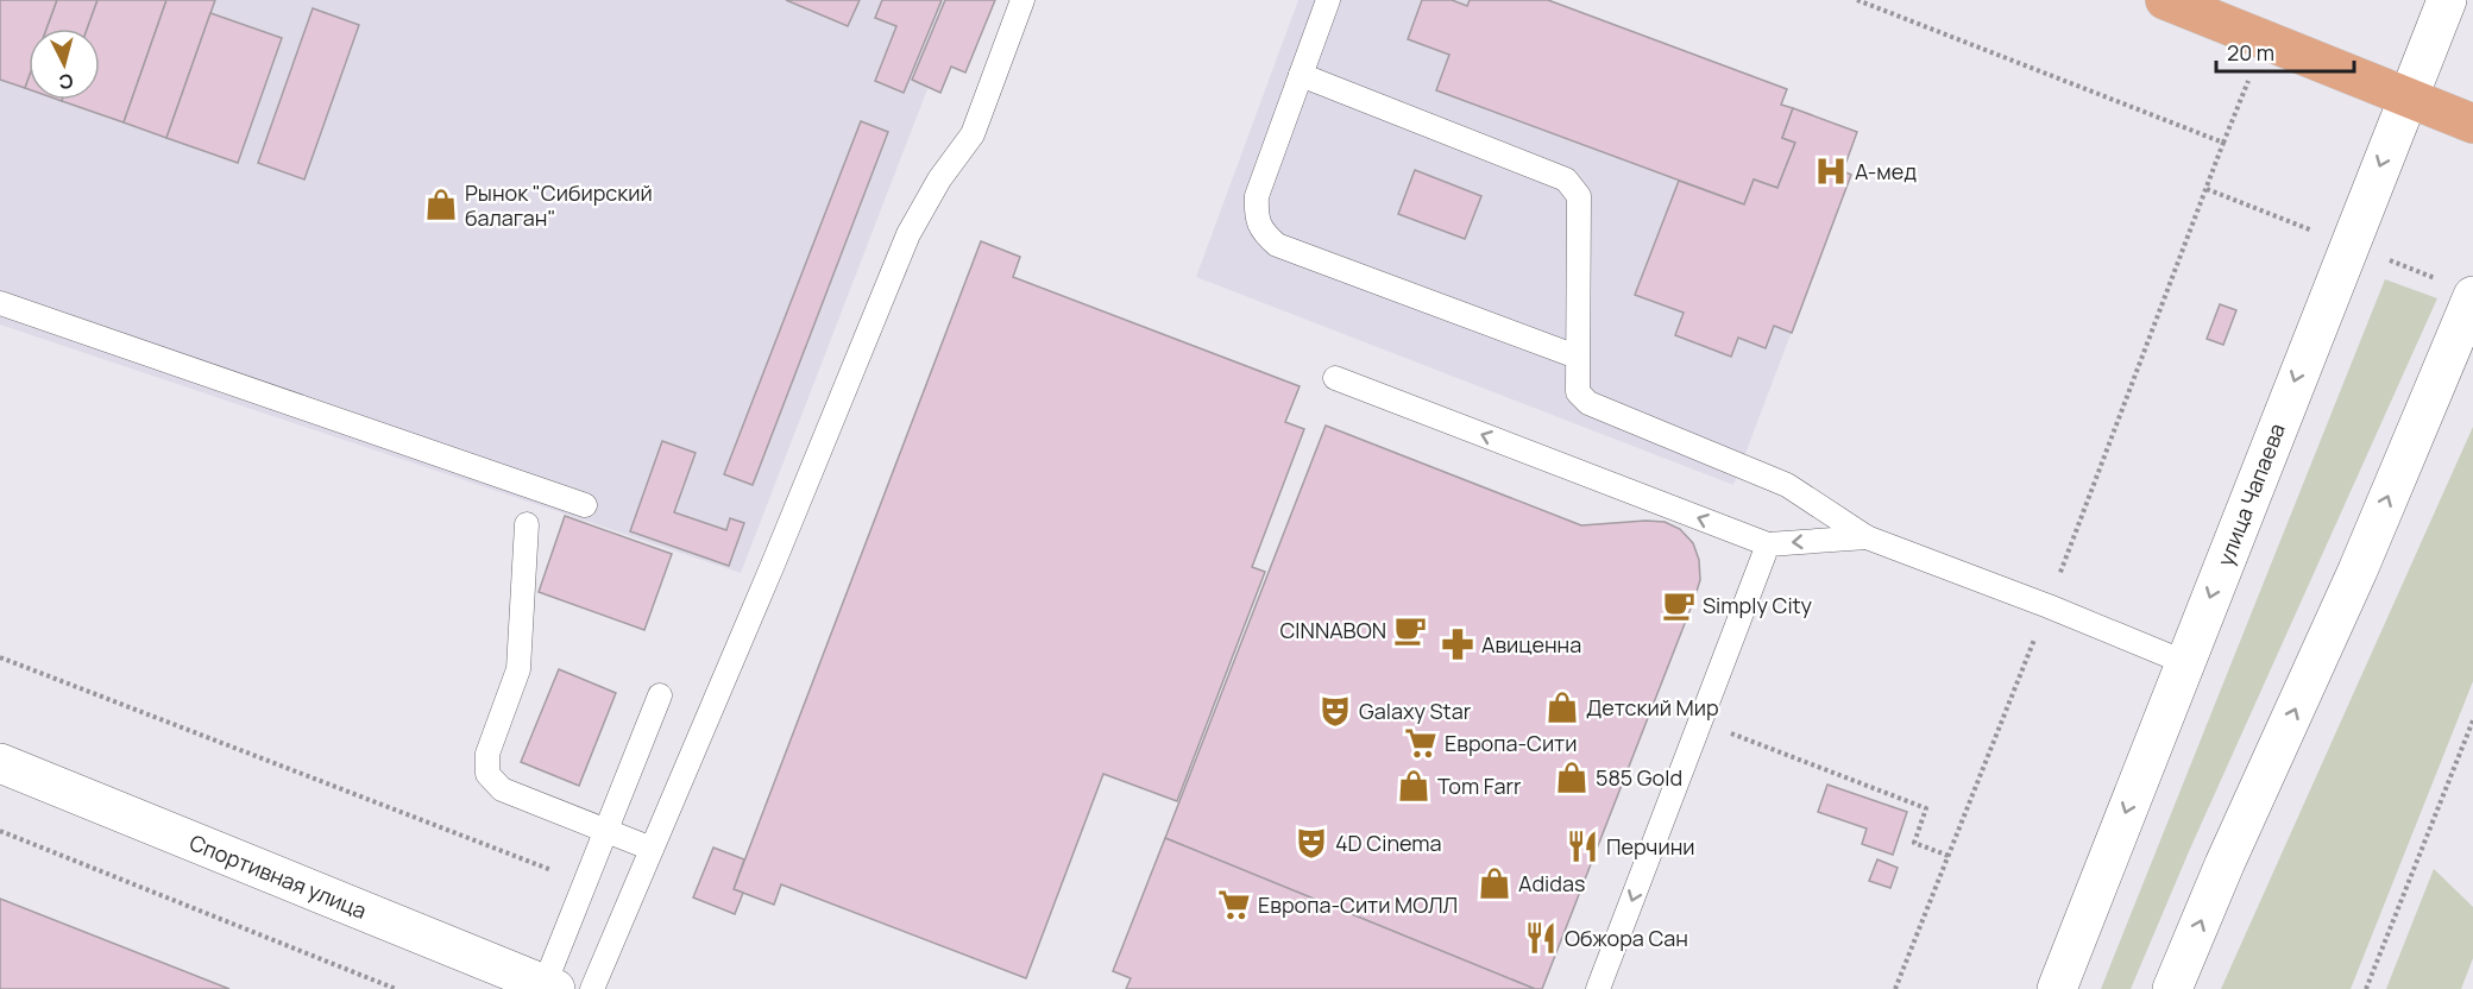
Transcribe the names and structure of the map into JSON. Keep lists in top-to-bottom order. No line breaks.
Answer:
{"streets":{"main road":["улица Чапаева","Спортивная улица"]},"places":{"hospital":["А-мед"],"shop":["Рынок \"Сибирский балаган\"","Детский Мир","585 Gold","Tom Farr","Adidas"],"cafe":["Simply City","CINNABON"],"pharmacy":["Авиценна"],"theatre":["Galaxy Star","4D Cinema"],"supermarket":["Европа-Сити","Европа-Сити МОЛЛ"],"restaurant":["Перчини","Обжора Сан"]},"scale_bar":"20 m","north":"bottom"}
